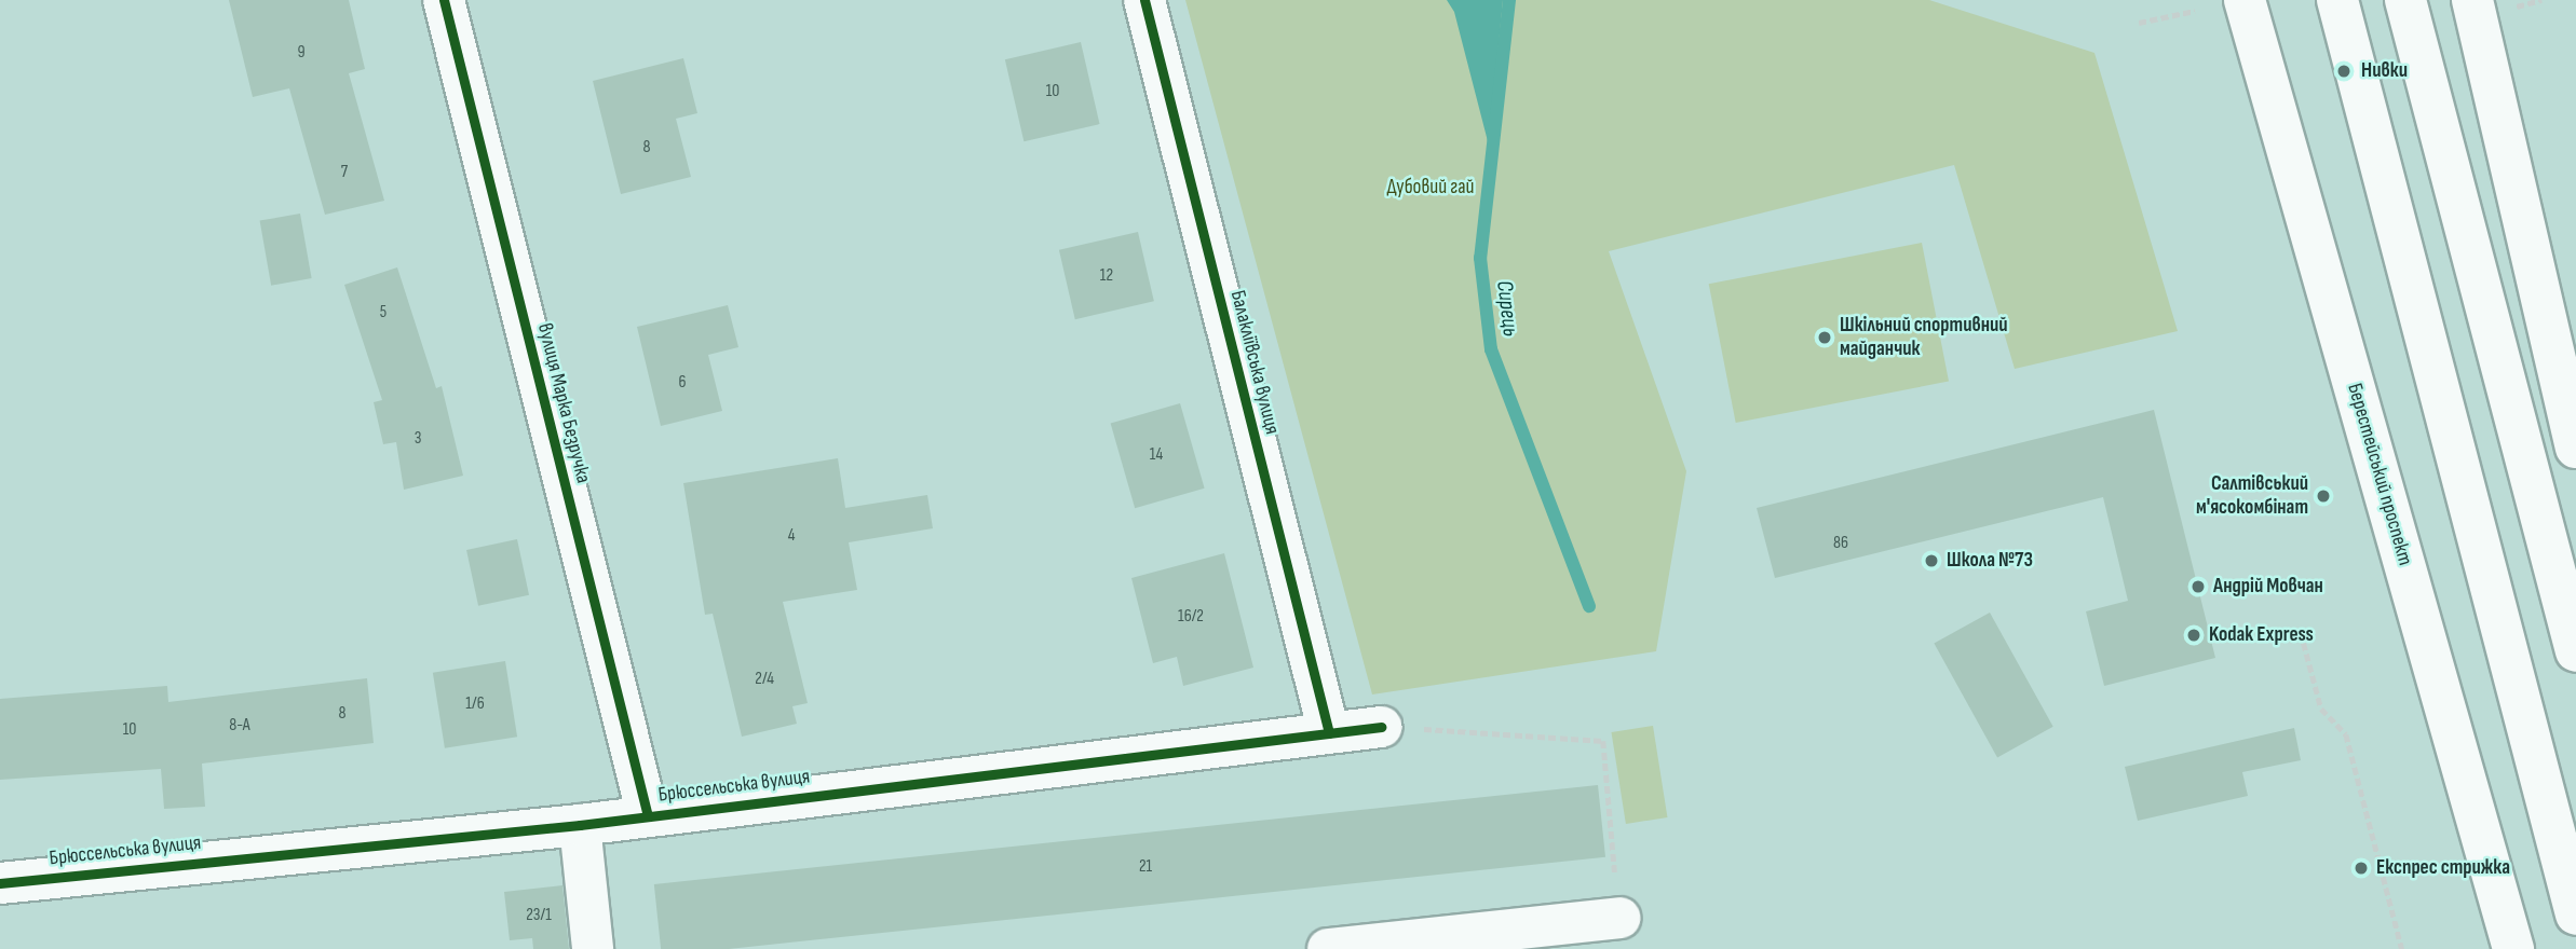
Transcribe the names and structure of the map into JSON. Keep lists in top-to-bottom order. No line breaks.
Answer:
{"streets":{"street":["Балакліївська вулиця","вулиця Марка Безручка","Берестейський проспект","Брюссельська вулиця"]},"crossings":[["Балакліївська вулиця","Брюссельська вулиця"],["вулиця Марка Безручка","Брюссельська вулиця"]],"water":["Сирець"],"parks":["Дубовий гай"],"places":["Нивки","Шкільний спортивний майданчик","Салтівський м'ясокомбінат","Школа №73","Андрій Мовчан","Kodak Express","Експрес стрижка"],"house_numbers":["9","10","8","7","12","5","6","3","14","4","86","16/2","2/4","1/6","8","8-А","10","21","23/1"]}
